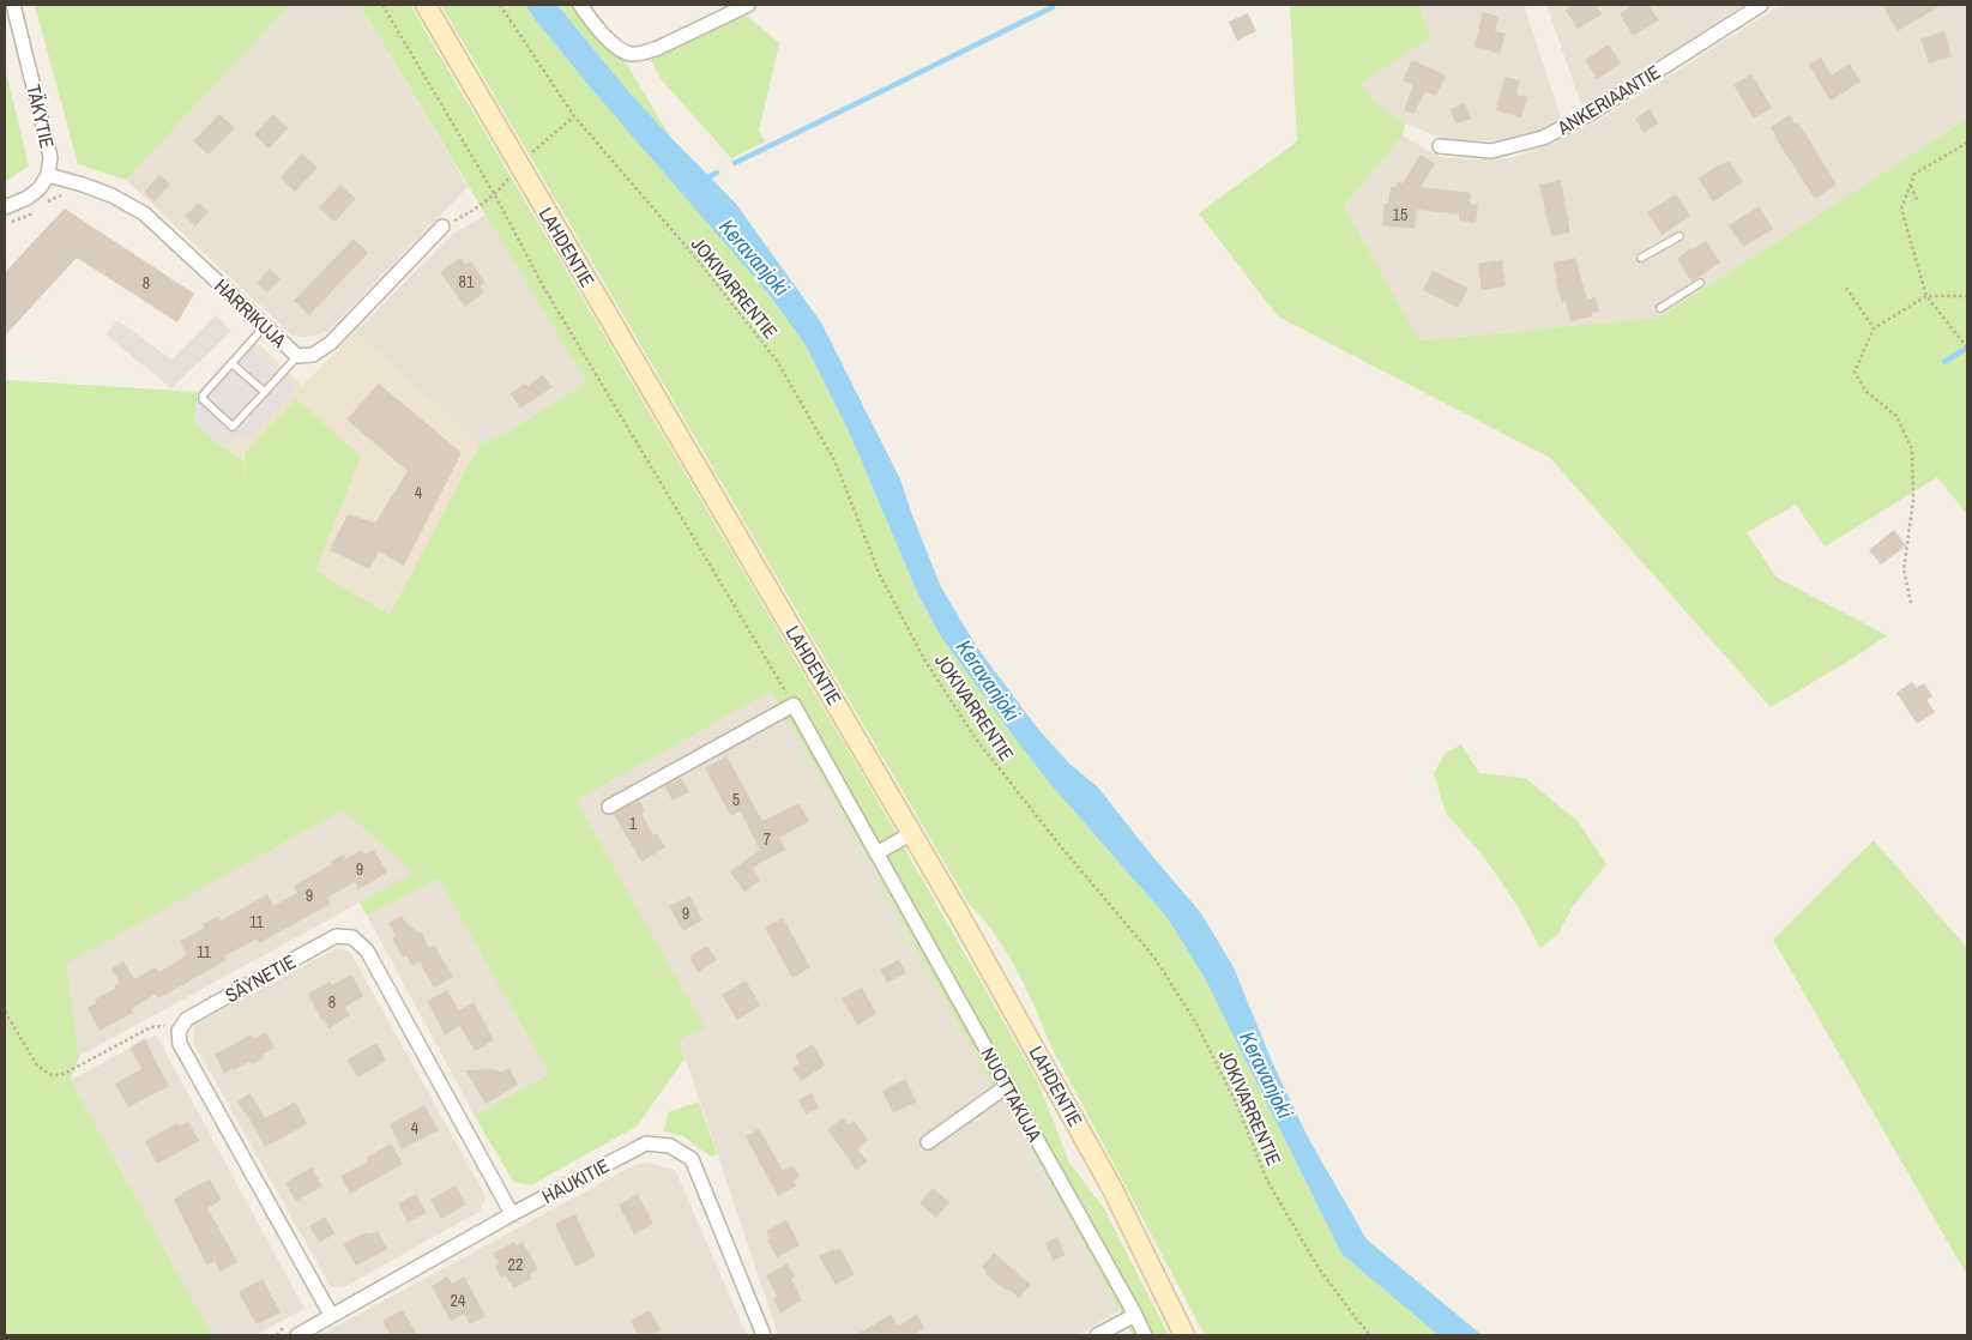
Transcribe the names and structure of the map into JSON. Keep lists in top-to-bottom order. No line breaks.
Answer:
{"streets":{"main road":["LAHDENTIE"],"street":["ANKERIAANTIE","TÄKYTIE","HARRIKUJA","SÄYNETIE","NUOTTAKUJA","HAUKITIE"],"path":["JOKIVARRENTIE"]},"crossings":[["TÄKYTIE","HARRIKUJA"],["SÄYNETIE","HAUKITIE"]],"water":["Keravanjoki"],"house_numbers":["15","81","8","4","5","1","7","9","9","9","11","11","8","4","22","24"]}
